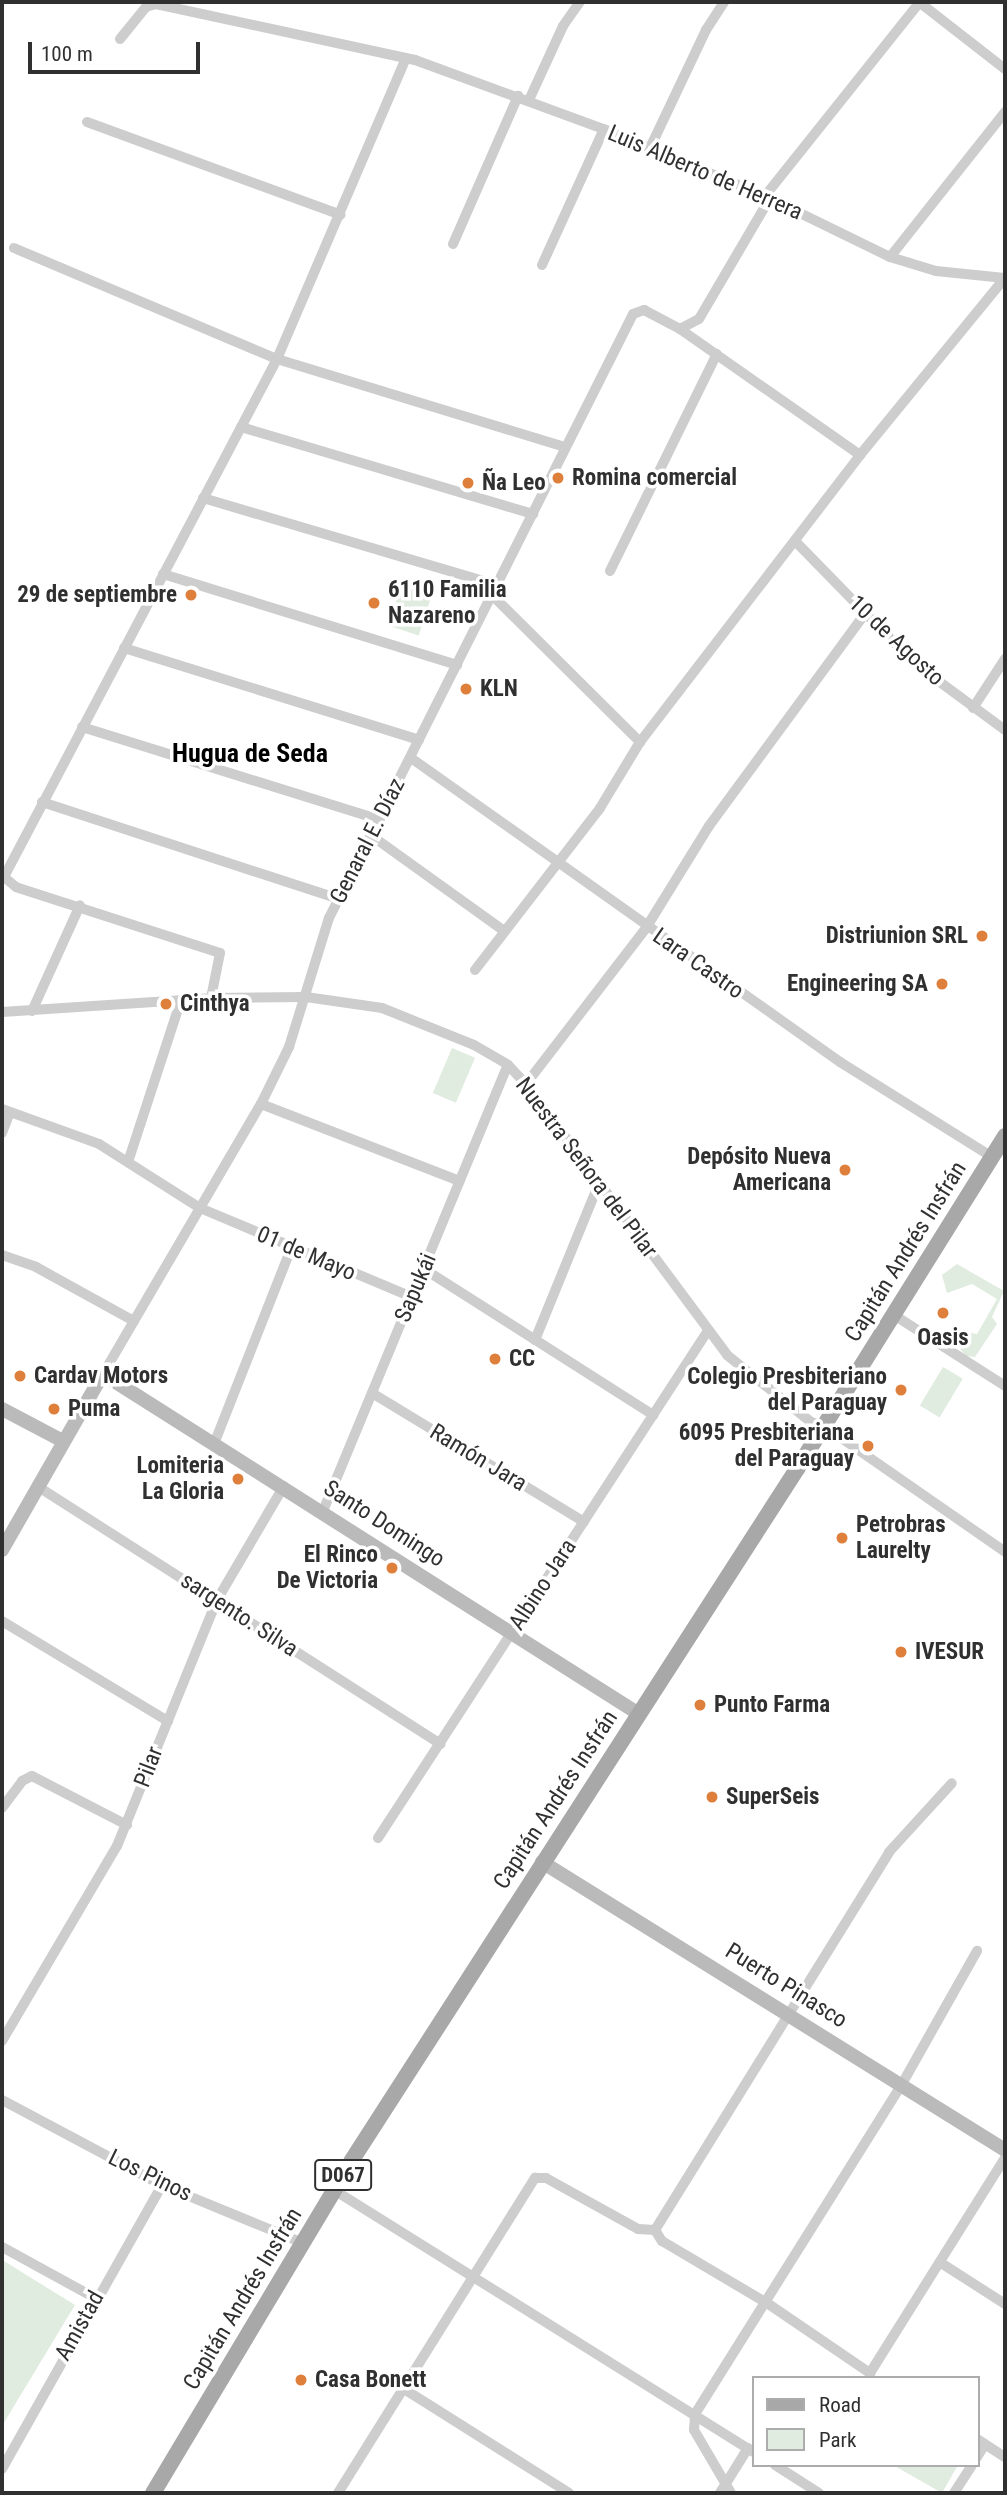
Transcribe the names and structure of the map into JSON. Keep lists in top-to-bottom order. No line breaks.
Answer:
{"streets":{"main road":["Capitán Andrés Insfrán","D067"],"street":["Luis Alberto de Herrera","10 de Agosto","Genaral E. Díaz","Lara Castro","Nuestra Señora del Pilar","01 de Mayo","Sapukái","Ramón Jara","Santo Domingo","Albino Jara","sargento. Silva","Pilar","Puerto Pinasco","Los Pinos","Amistad"]},"crossings":[["Genaral E. Díaz","Lara Castro"],["Genaral E. Díaz","Nuestra Señora del Pilar"],["Genaral E. Díaz","01 de Mayo"],["Genaral E. Díaz","Santo Domingo"],["Lara Castro","Capitán Andrés Insfrán"],["Nuestra Señora del Pilar","Capitán Andrés Insfrán"],["Nuestra Señora del Pilar","Sapukái"],["Nuestra Señora del Pilar","Albino Jara"],["Capitán Andrés Insfrán","Santo Domingo"],["Capitán Andrés Insfrán","Puerto Pinasco"],["Capitán Andrés Insfrán","Los Pinos"],["01 de Mayo","Sapukái"],["Sapukái","Ramón Jara"],["Sapukái","Santo Domingo"],["Ramón Jara","Albino Jara"],["Santo Domingo","Albino Jara"],["Santo Domingo","Pilar"],["Albino Jara","sargento. Silva"],["sargento. Silva","Pilar"],["Los Pinos","Amistad"]],"districts":["Hugua de Seda"],"places":["Romina comercial","Ña Leo","29 de septiembre","6110 Familia Nazareno","KLN","Distriunion SRL","Engineering SA","Cinthya","Depósito Nueva Americana","Oasis","CC","Cardav Motors","Colegio Presbiteriano del Paraguay","Puma","6095 Presbiteriana del Paraguay","Lomiteria La Gloria","Petrobras Laurelty","El Rinco De Victoria","IVESUR","Punto Farma","SuperSeis","Casa Bonett"],"legend":["Road","Park"],"scale_bar":"100 m"}
